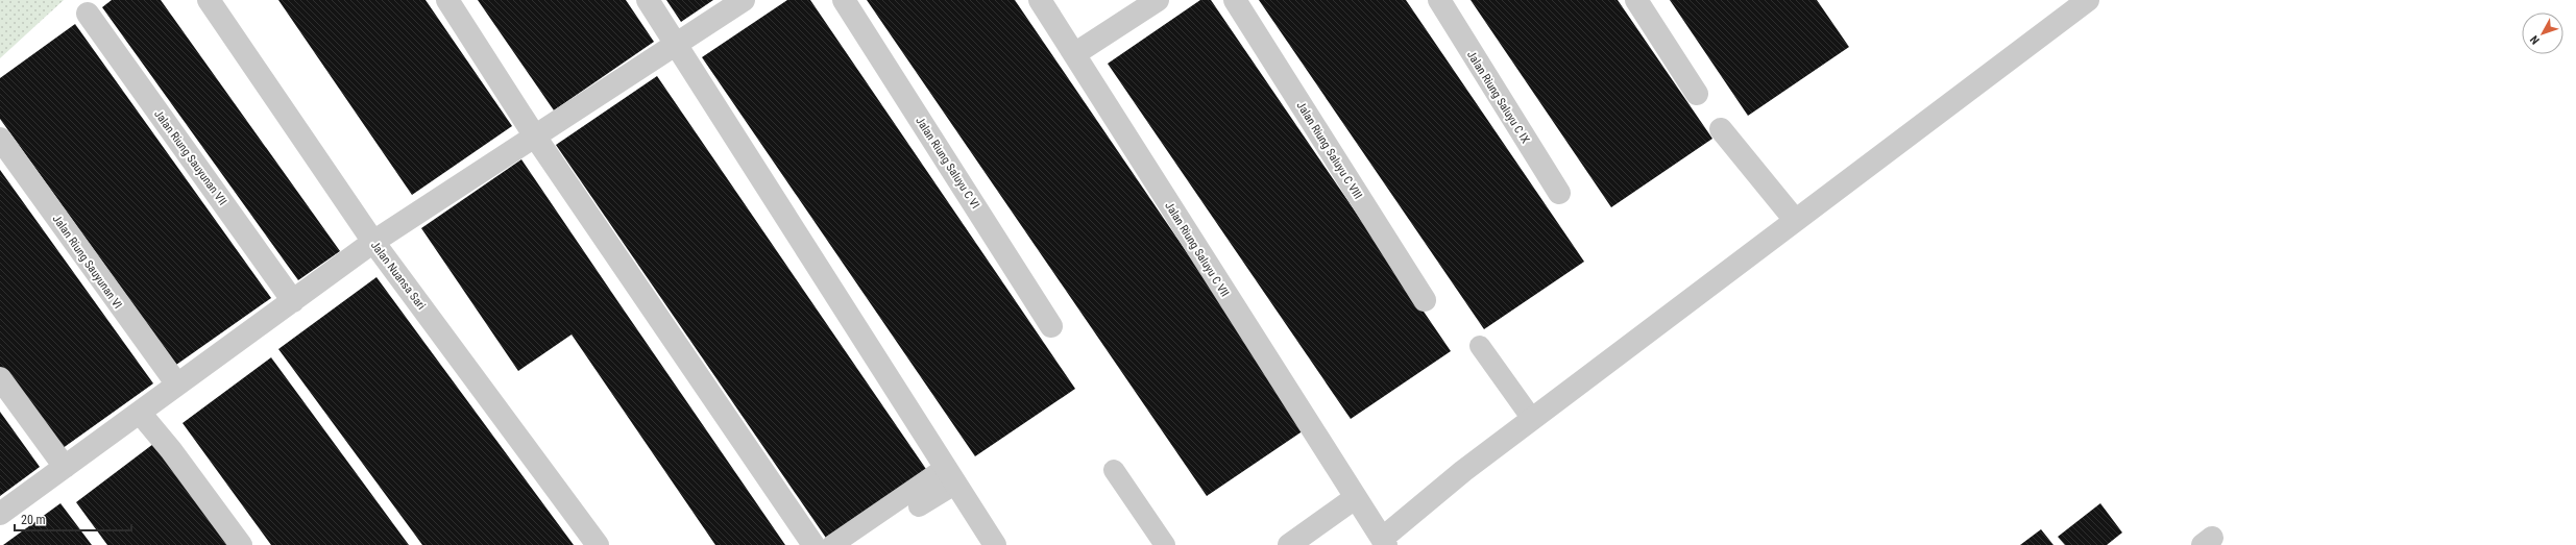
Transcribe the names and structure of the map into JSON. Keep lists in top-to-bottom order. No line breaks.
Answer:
{"streets":{"street":["Jalan Riung Saluyu C IX","Jalan Riung Saluyu C VIII","Jalan Riung Sauyunan VII","Jalan Riung Saluyu C VI","Jalan Riung Saluyu C VII","Jalan Riung Sauyunan VI","Jalan Nuansa Sari"]},"scale_bar":"20 m","north":"bottom left"}
